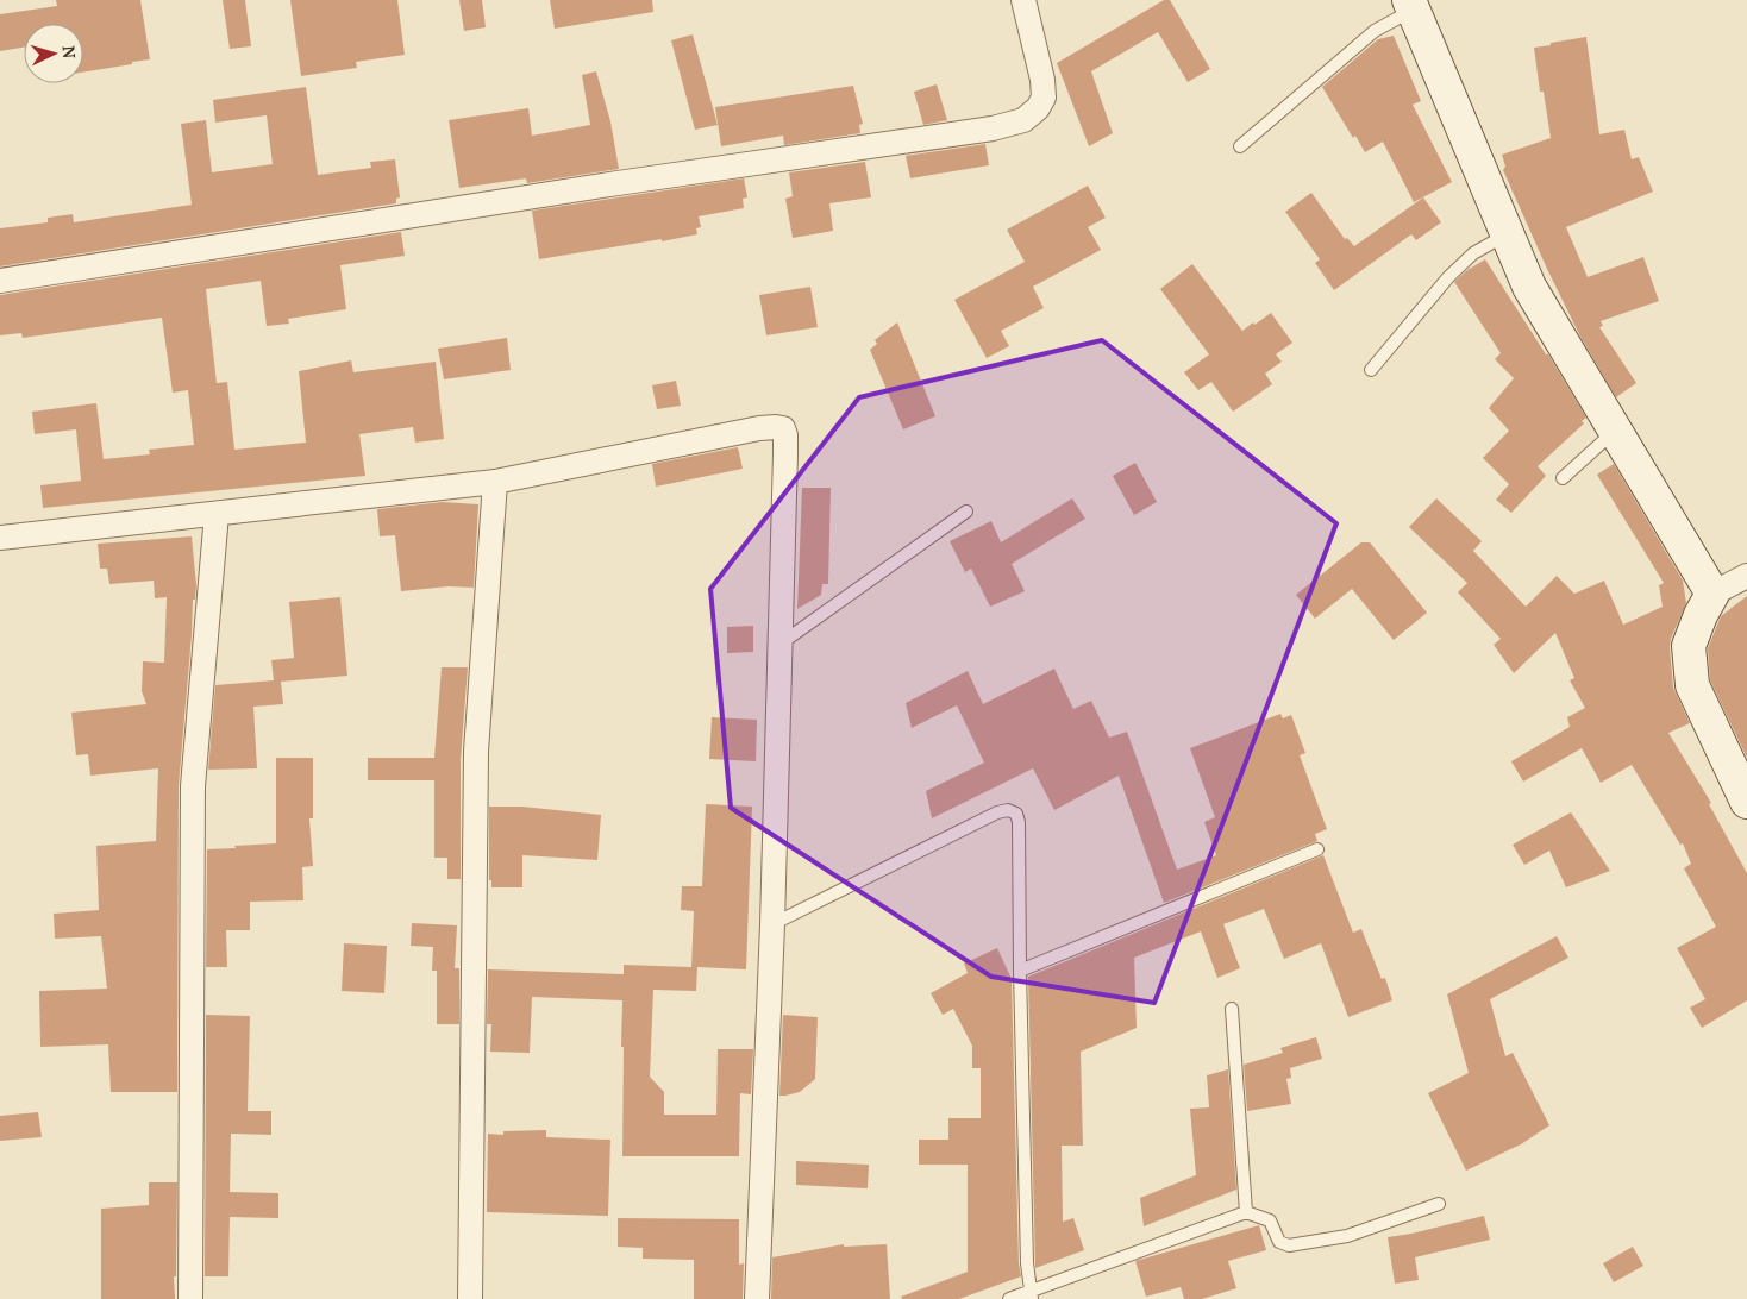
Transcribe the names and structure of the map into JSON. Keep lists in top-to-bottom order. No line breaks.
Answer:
{"north":"right"}
